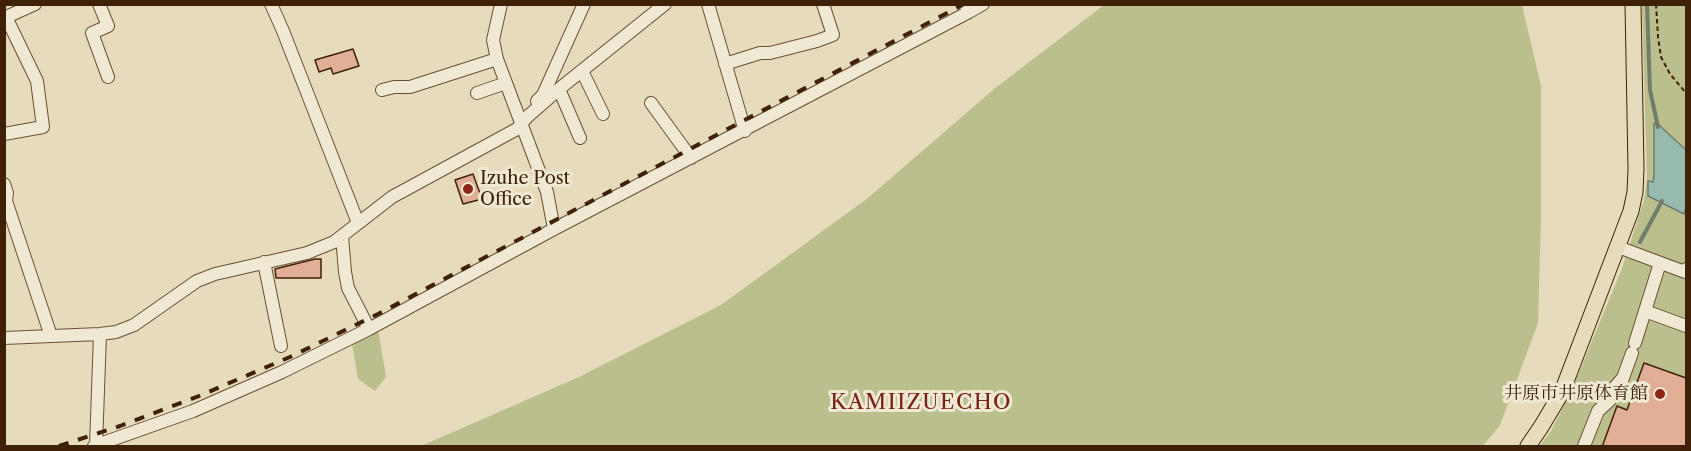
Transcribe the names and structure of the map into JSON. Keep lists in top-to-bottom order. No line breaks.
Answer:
{"districts":["KAMIIZUECHO"],"places":["Izuhe Post Office","井原市井原体育館"]}
